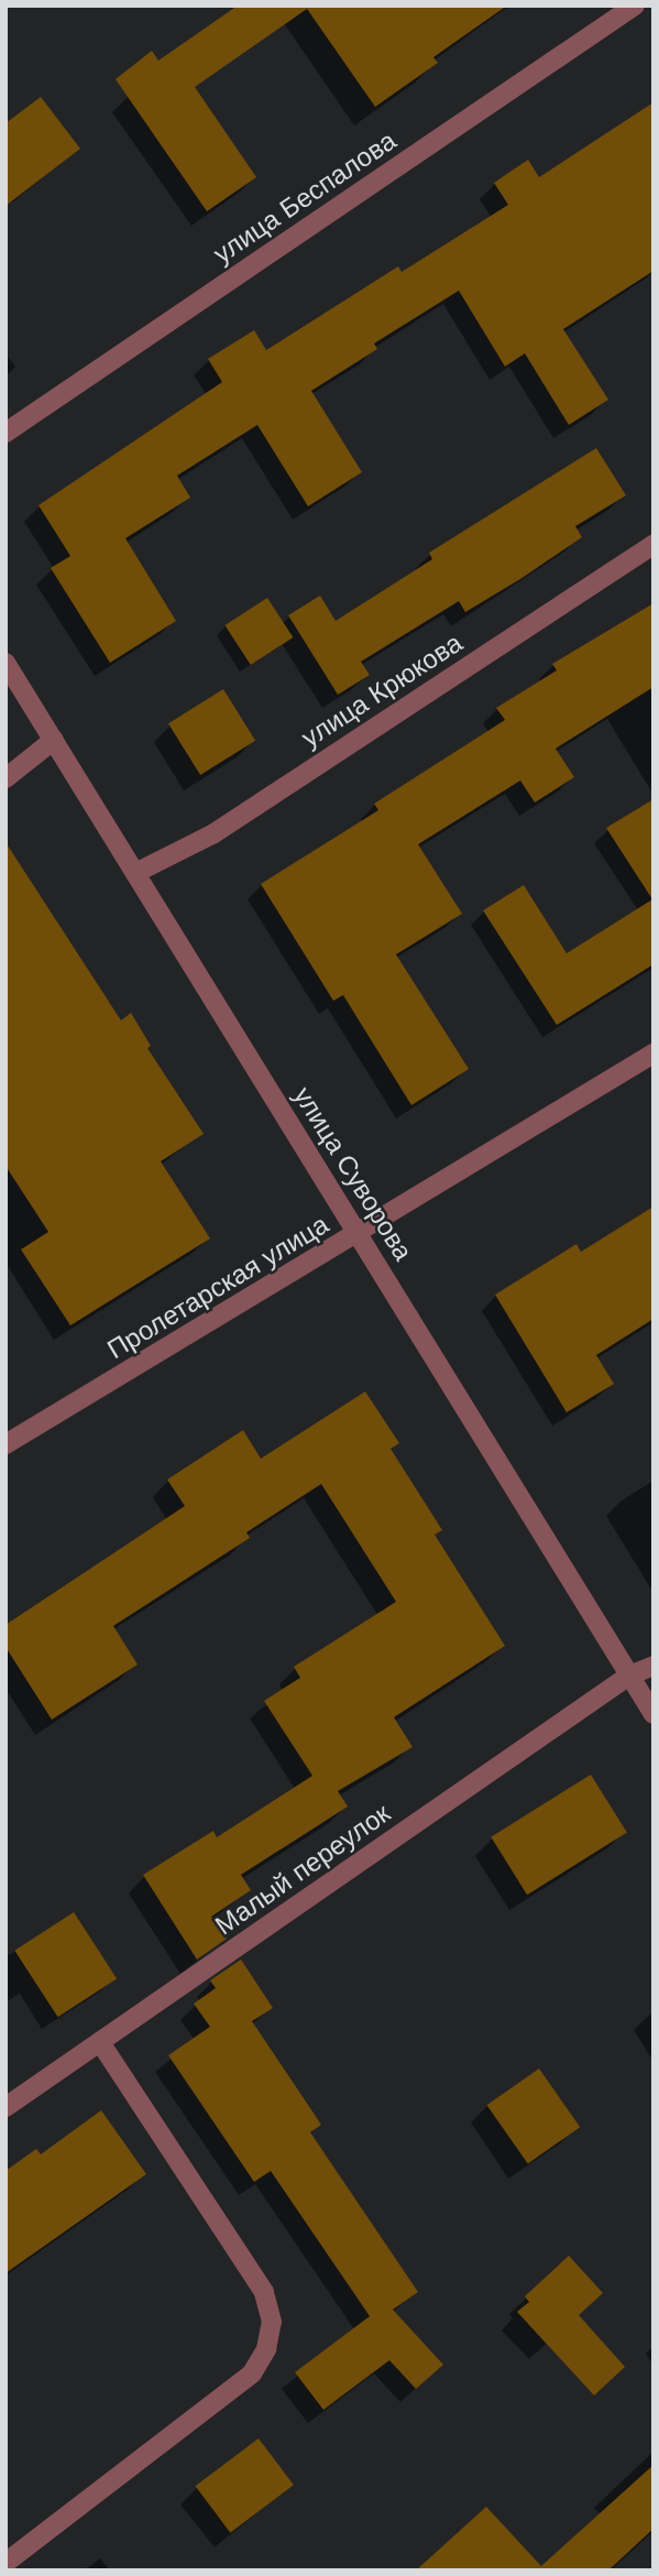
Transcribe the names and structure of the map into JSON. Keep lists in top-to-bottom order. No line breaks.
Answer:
{"streets":{"street":["улица Беспалова","улица Крюкова","улица Суворова","Пролетарская улица","Малый переулок"]},"crossings":[["улица Крюкова","улица Суворова"],["улица Суворова","Пролетарская улица"],["улица Суворова","Малый переулок"]]}
